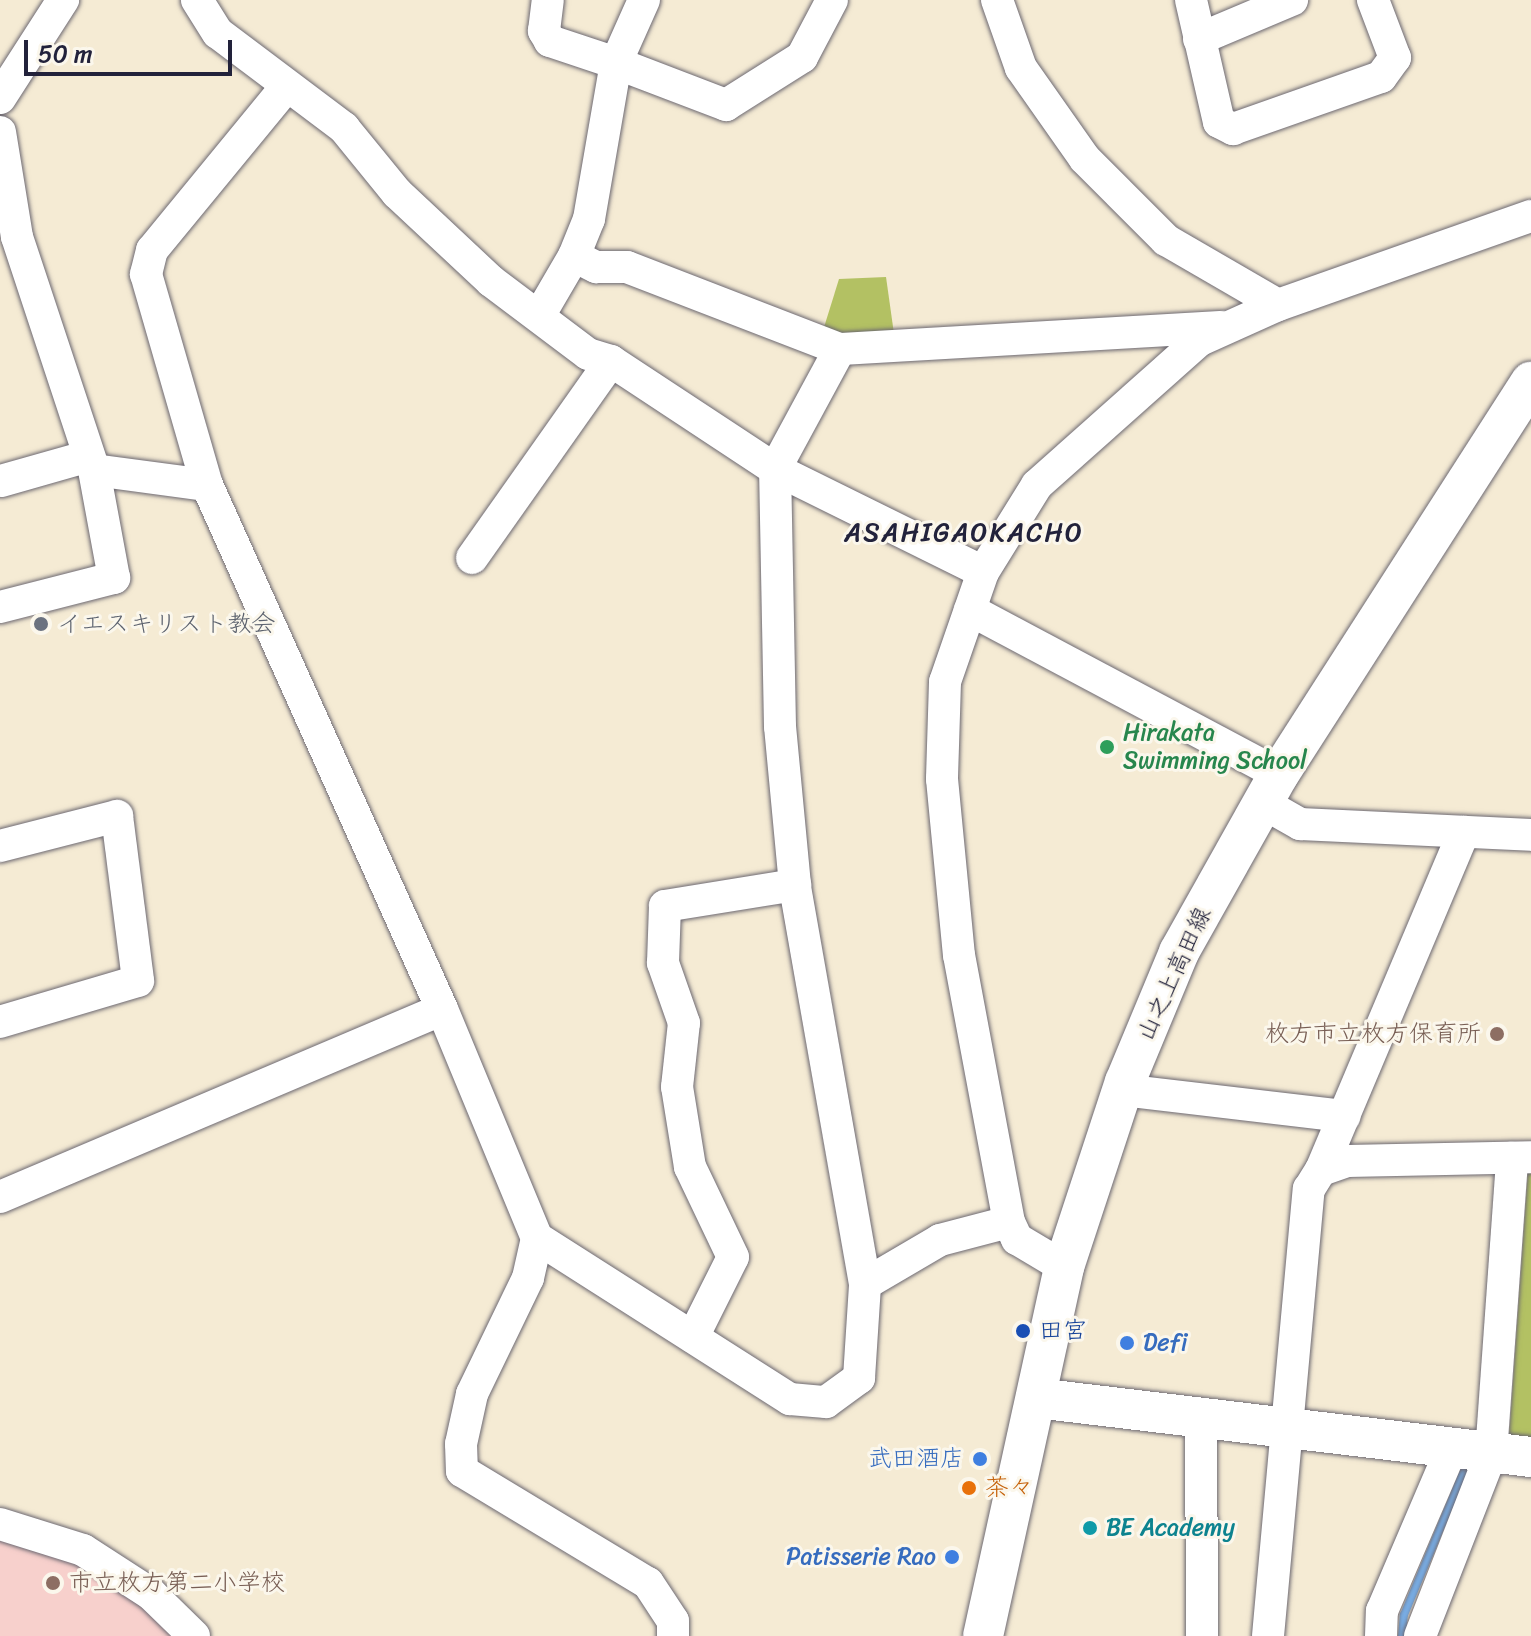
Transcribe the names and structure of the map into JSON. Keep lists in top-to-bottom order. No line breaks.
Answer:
{"streets":{"street":["山之上高田線"]},"districts":["ASAHIGAOKACHO"],"places":["イエスキリスト教会","Hirakata Swimming School","枚方市立枚方保育所","田宮","Defi","武田酒店","茶々","BE Academy","Patisserie Rao","市立枚方第二小学校"],"scale_bar":"50 m"}
